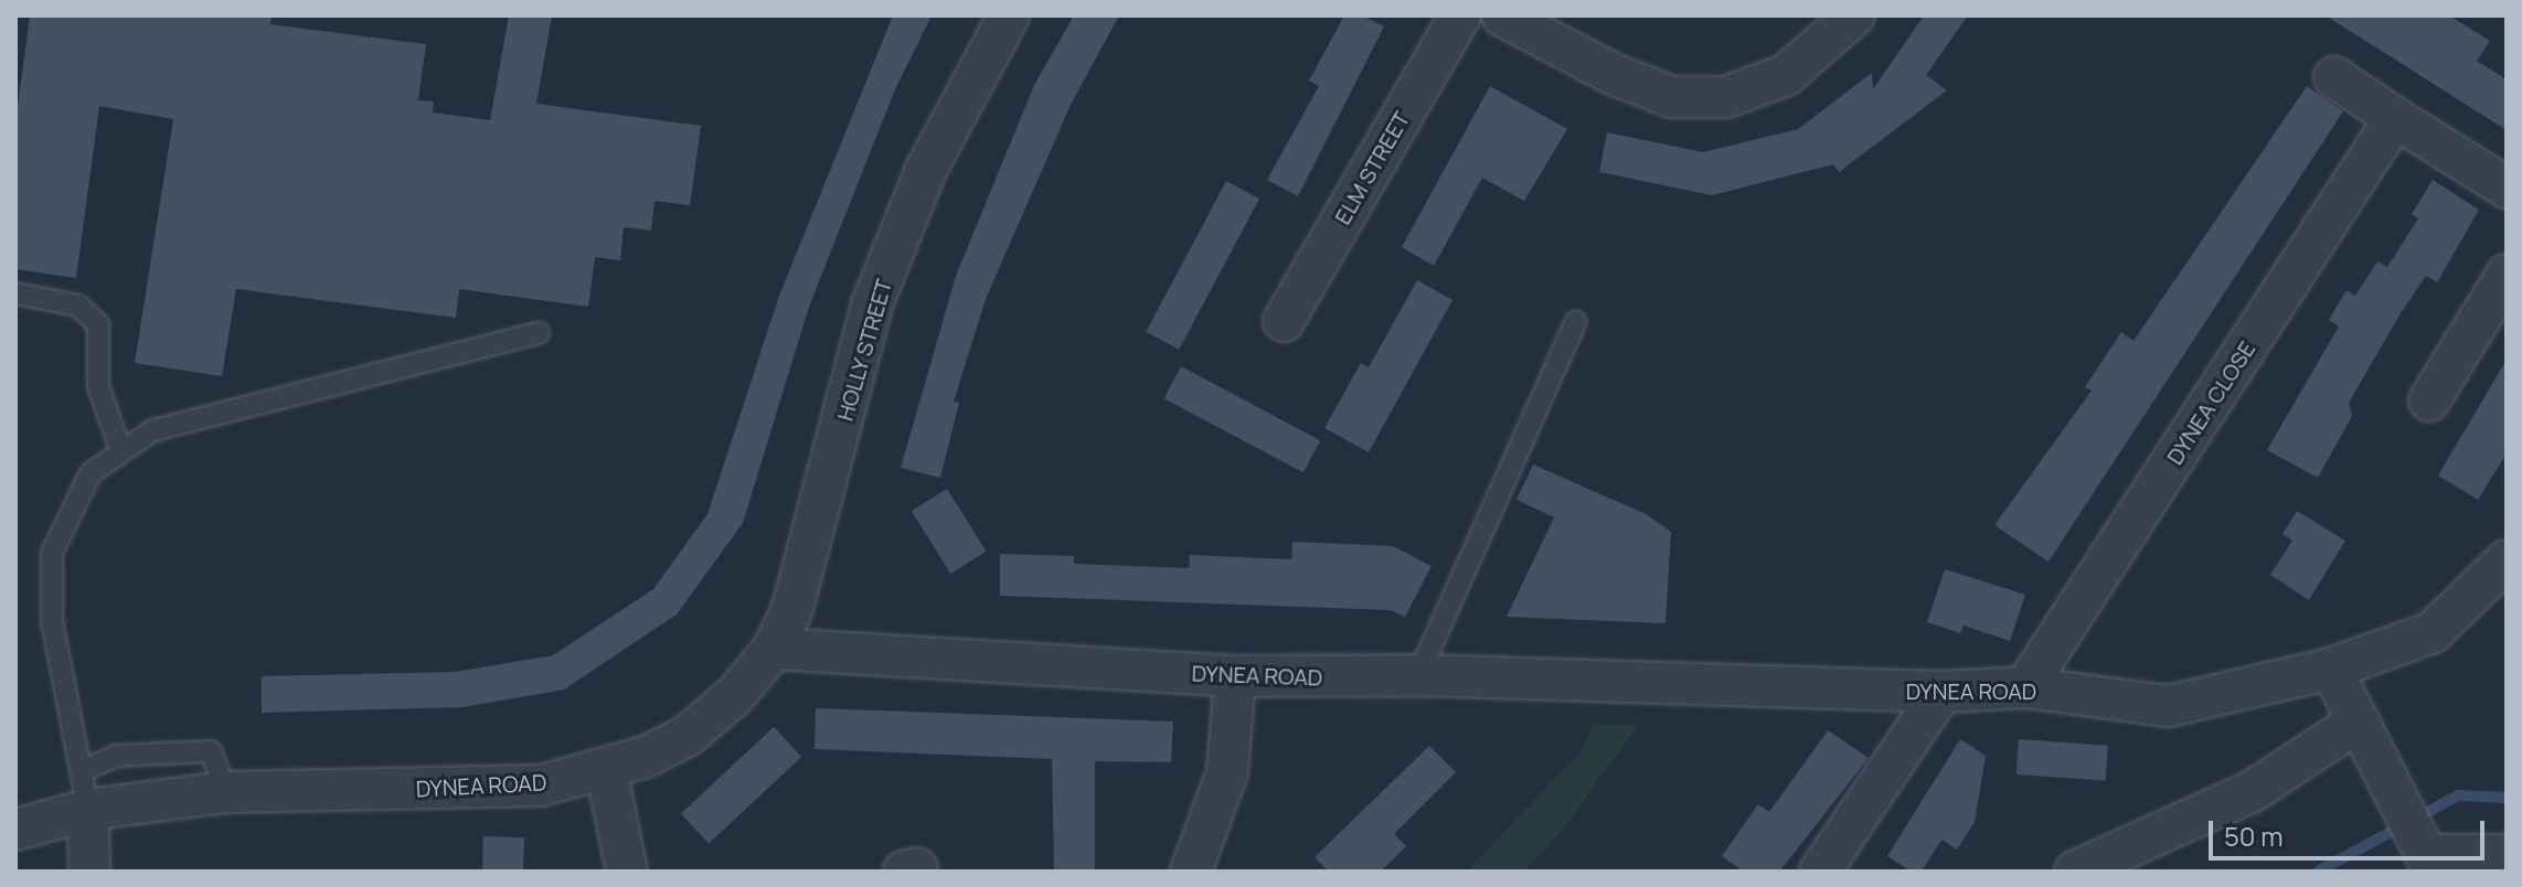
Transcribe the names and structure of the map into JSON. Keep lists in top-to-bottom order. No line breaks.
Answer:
{"streets":{"street":["ELM STREET","HOLLY STREET","DYNEA CLOSE","DYNEA ROAD"]},"crossings":[["HOLLY STREET","DYNEA ROAD"],["DYNEA CLOSE","DYNEA ROAD"]],"scale_bar":"50 m"}
